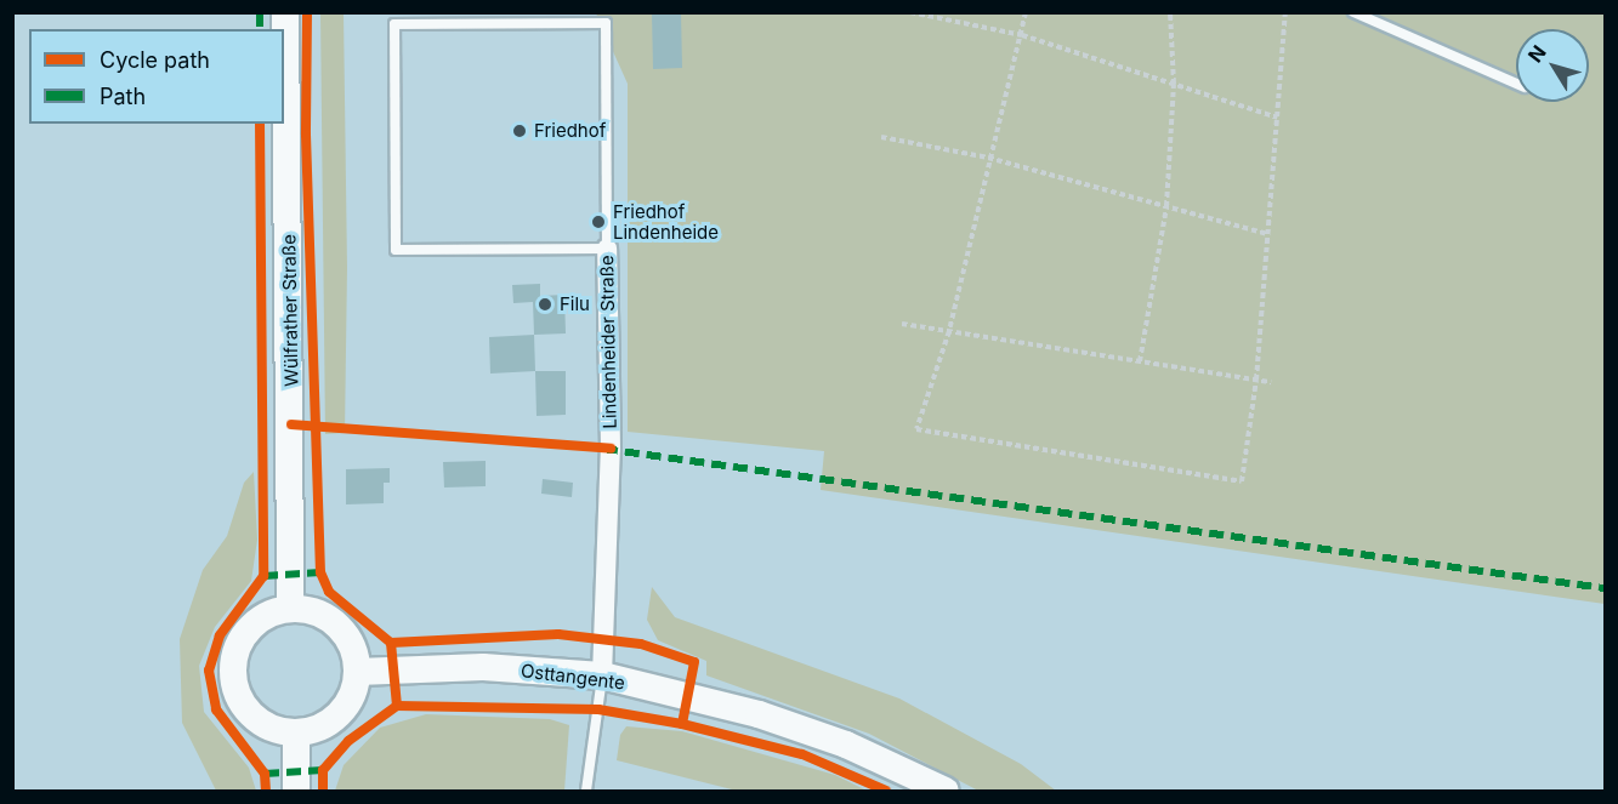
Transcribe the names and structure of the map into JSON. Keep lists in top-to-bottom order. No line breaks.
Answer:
{"streets":{"main road":["Wülfrather Straße","Osttangente"],"street":["Lindenheider Straße"]},"crossings":[["Wülfrather Straße","Osttangente"],["Lindenheider Straße","Osttangente"]],"places":["Friedhof","Friedhof Lindenheide","Filu"],"legend":["Cycle path","Path"],"north":"top left"}
